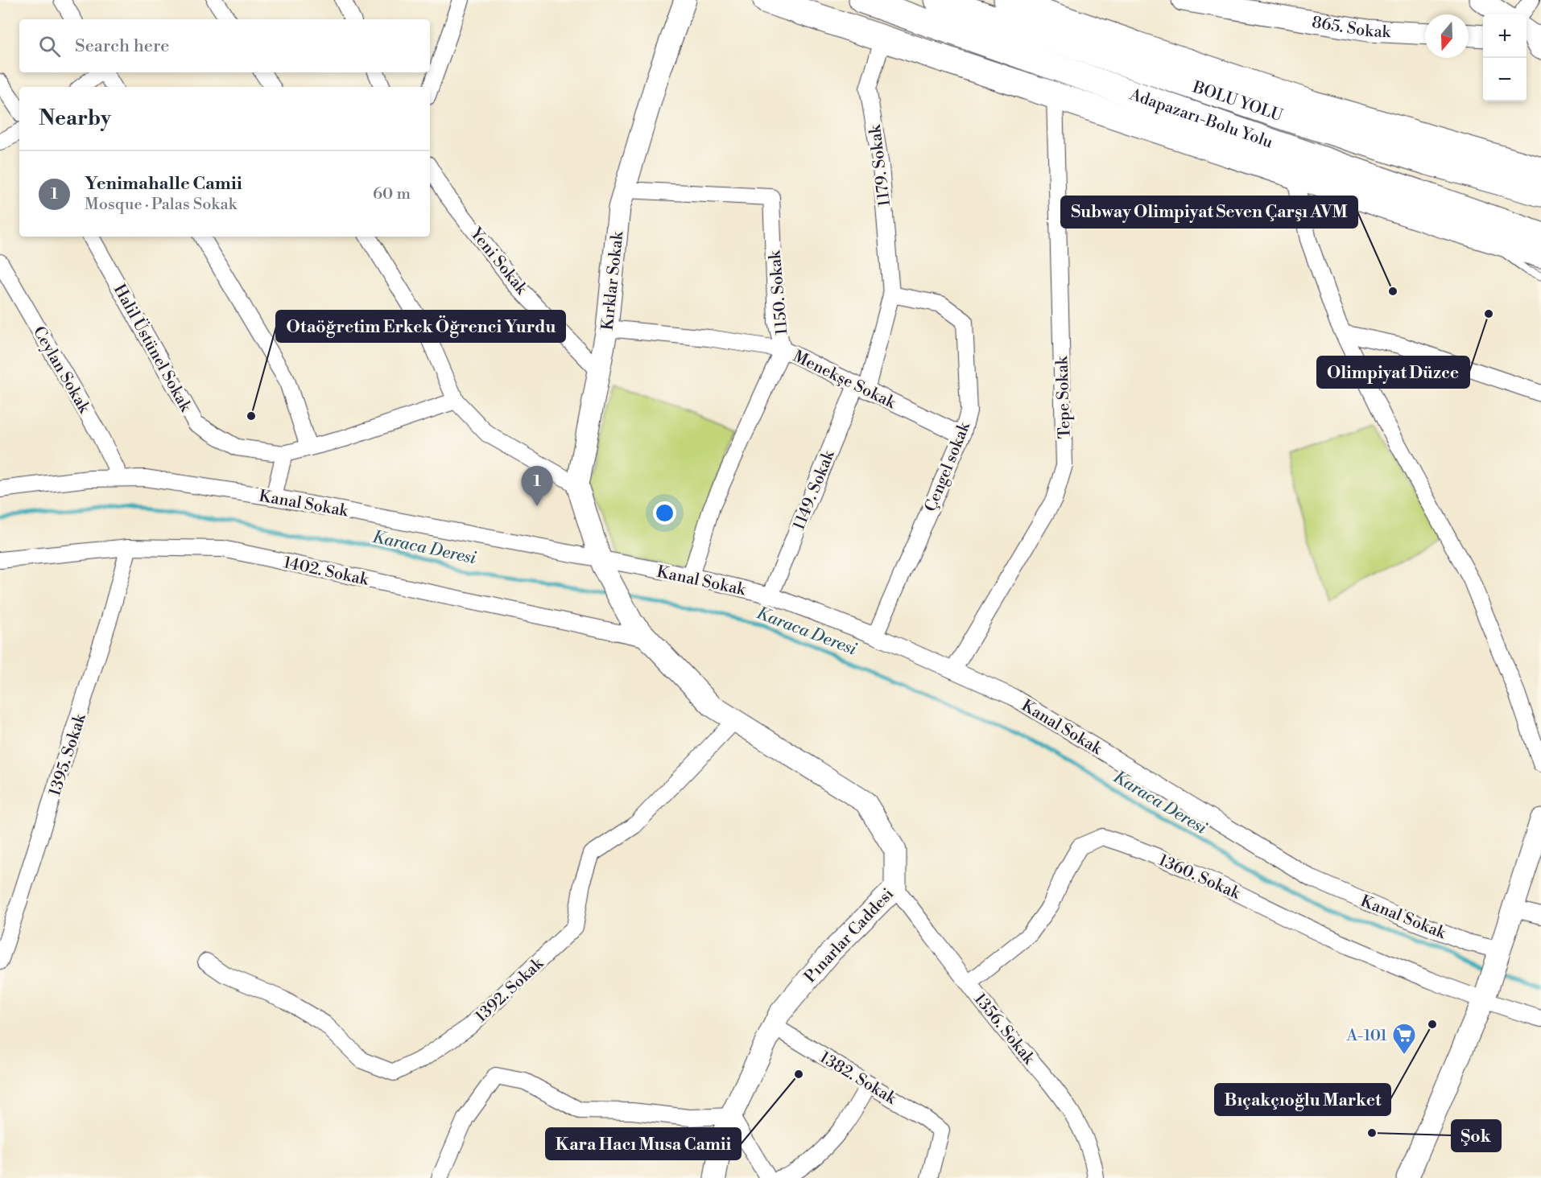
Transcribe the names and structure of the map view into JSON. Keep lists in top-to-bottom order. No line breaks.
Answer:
{"streets":{"highway":["BOLU YOLU","Adapazarı-Bolu Yolu"],"street":["865. Sokak","1179. Sokak","Yeni Sokak","Kırklar Sokak","1150. Sokak","Halil Üstünel Sokak","Ceylan Sokak","Menekşe Sokak","Tepe Sokak","Çengel sokak","1149. Sokak","Kanal Sokak","1402. Sokak","1395. Sokak","1360. Sokak","Pınarlar Caddesi","1392. Sokak","1356. Sokak","1382. Sokak"]},"crossings":[["1179. Sokak","Çengel sokak"],["Yeni Sokak","Kırklar Sokak"],["Kırklar Sokak","1150. Sokak"],["Kırklar Sokak","Menekşe Sokak"],["Kırklar Sokak","Kanal Sokak"],["Kırklar Sokak","Pınarlar Caddesi"],["1150. Sokak","Menekşe Sokak"],["1150. Sokak","Kanal Sokak"],["Ceylan Sokak","Kanal Sokak"],["Menekşe Sokak","Çengel sokak"],["Menekşe Sokak","1149. Sokak"],["Tepe Sokak","Kanal Sokak"],["Çengel sokak","Kanal Sokak"],["1149. Sokak","Kanal Sokak"],["1402. Sokak","1395. Sokak"],["1402. Sokak","Pınarlar Caddesi"],["1360. Sokak","1356. Sokak"],["Pınarlar Caddesi","1392. Sokak"],["Pınarlar Caddesi","1356. Sokak"],["Pınarlar Caddesi","1382. Sokak"]],"water":["Karaca Deresi"],"places":{"other":["Subway Olimpiyat Seven Çarşı AVM","Olimpiyat Düzce","Otaöğretim Erkek Öğrenci Yurdu","Bıçakçıoğlu Market","Kara Hacı Musa Camii","Şok"],"supermarket":["A-101"]},"north":"bottom","page":{"map_buttons":["+","−"],"search":"Search here","heading":"Nearby","list":[{"mark":"1","name":"Yenimahalle Camii","note":"Mosque · Palas Sokak","value":"60 m"}],"pins":"1"}}
